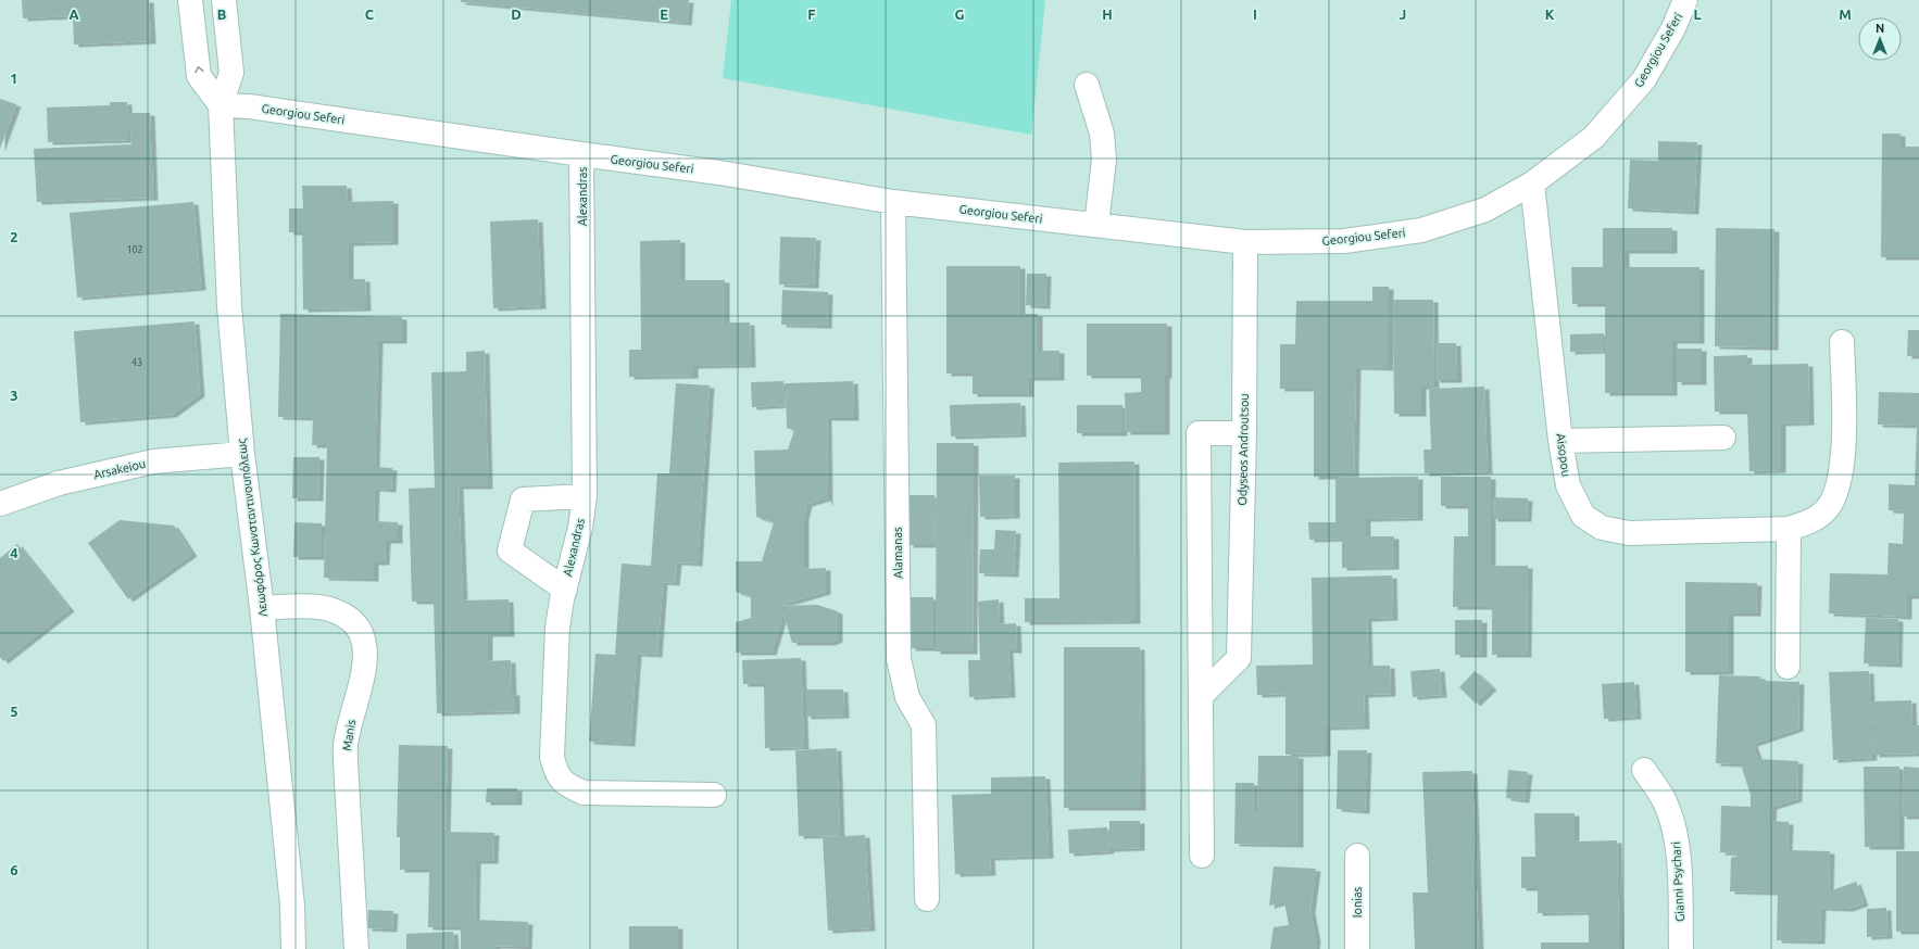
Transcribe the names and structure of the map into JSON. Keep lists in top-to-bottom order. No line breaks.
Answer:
{"streets":{"street":["Georgiou Seferi","Alexandras","Odyseos Androutsou","Aisopou","Arsakeiou","Λεωφόρος Κωνσταντινουπόλεως","Alamanas","Manis","Gianni Psychari","Ionias"]},"crossings":[["Georgiou Seferi","Alexandras"],["Georgiou Seferi","Odyseos Androutsou"],["Georgiou Seferi","Aisopou"],["Georgiou Seferi","Λεωφόρος Κωνσταντινουπόλεως"],["Georgiou Seferi","Alamanas"],["Arsakeiou","Λεωφόρος Κωνσταντινουπόλεως"],["Λεωφόρος Κωνσταντινουπόλεως","Manis"]],"house_numbers":["102","43"],"north":"top","grid":{"columns":["A","B","C","D","E","F","G","H","I","J","K","L","M"],"rows":["1","2","3","4","5","6"]}}
